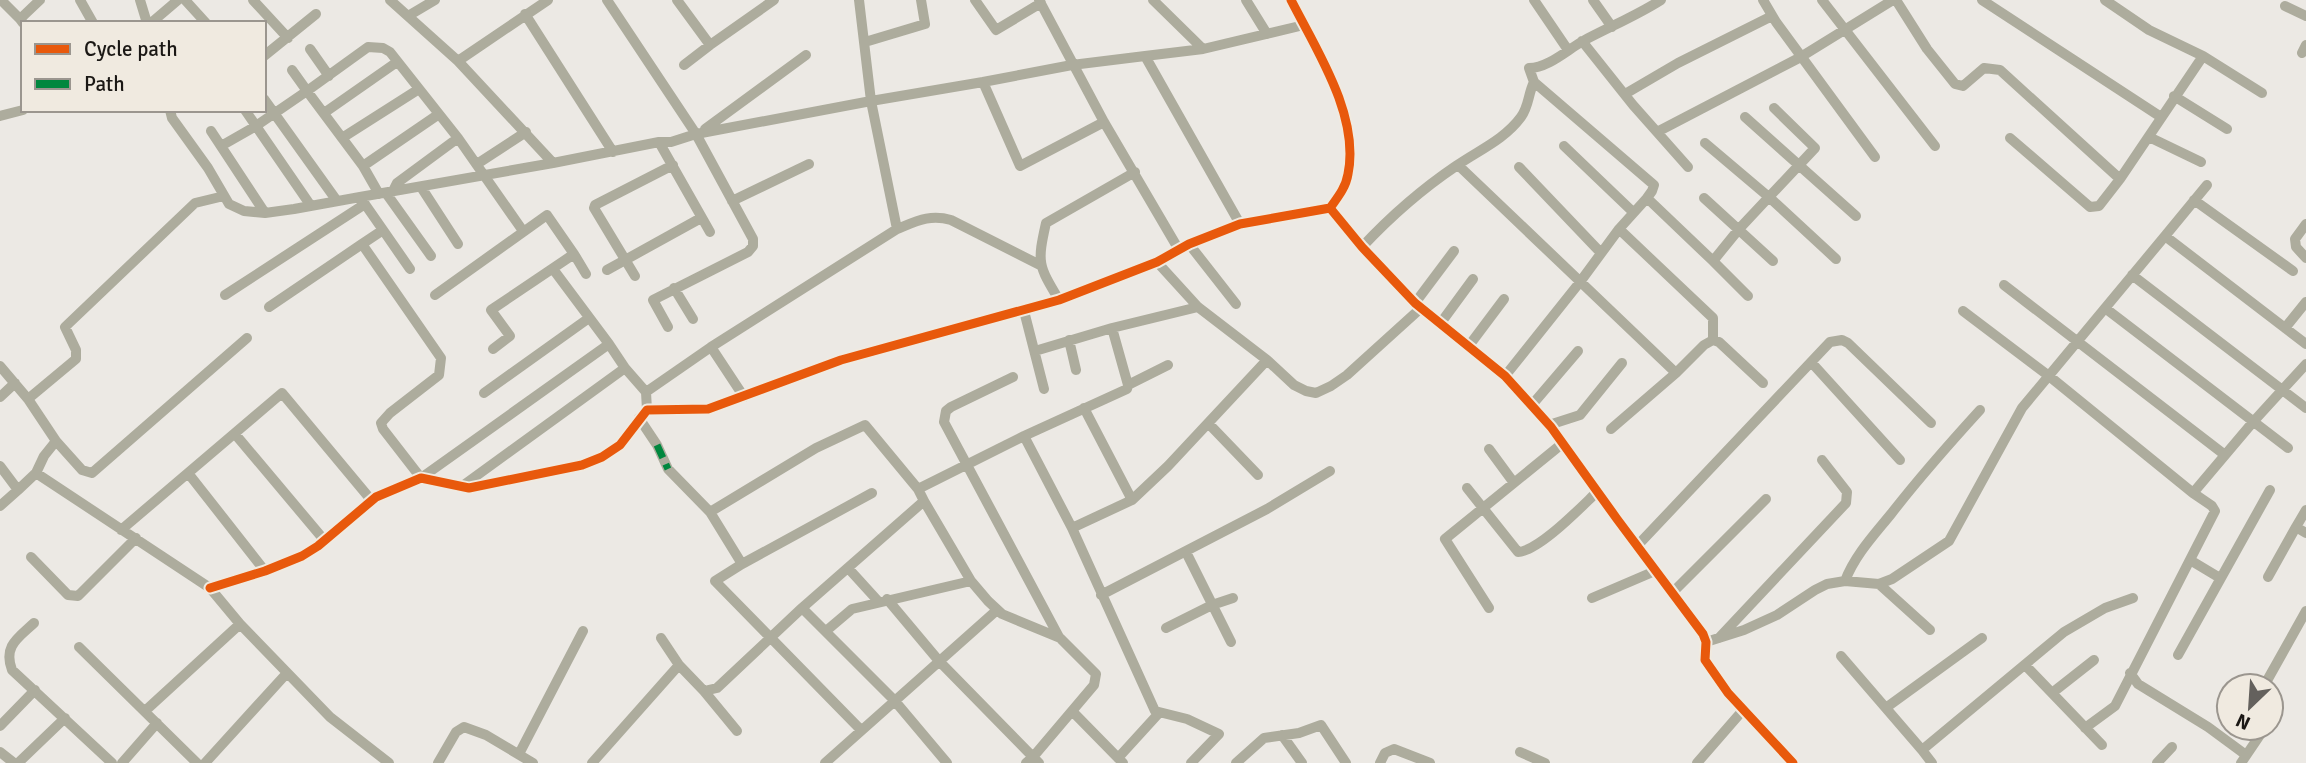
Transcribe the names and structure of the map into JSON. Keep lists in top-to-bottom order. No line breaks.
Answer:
{"legend":["Cycle path","Path"],"north":"bottom left"}
